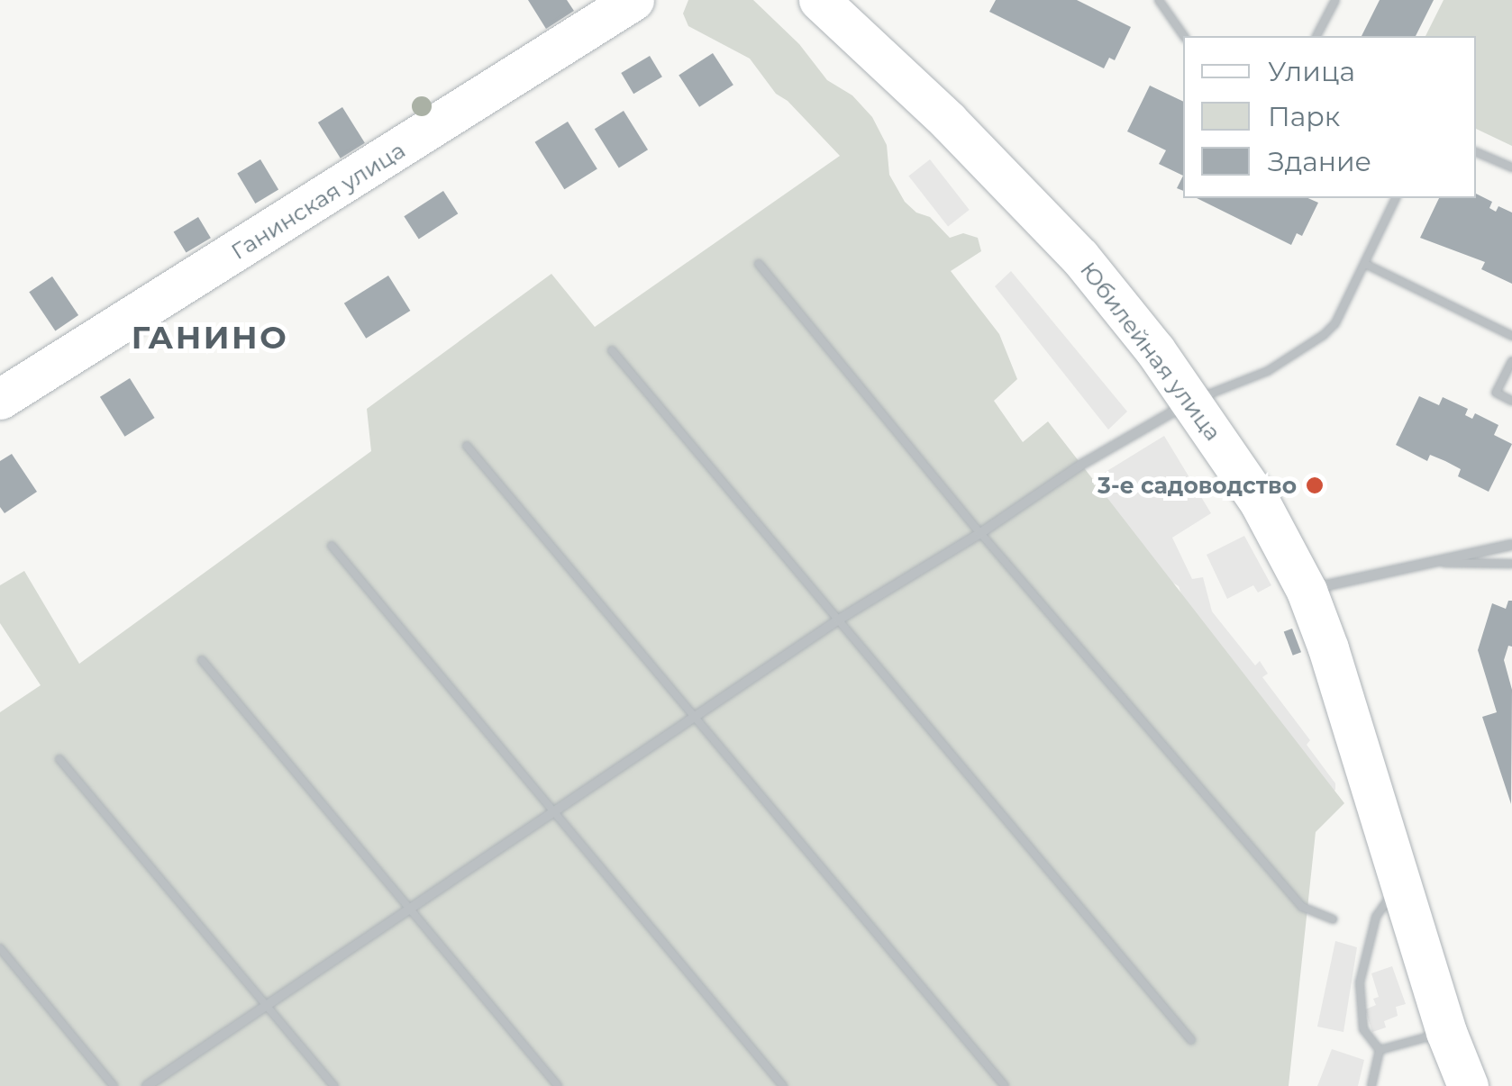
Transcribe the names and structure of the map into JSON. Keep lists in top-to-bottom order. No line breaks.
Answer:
{"streets":{"street":["Ганинская улица","Юбилейная улица"]},"districts":["ГАНИНО"],"places":["3-е садоводство"],"legend":["Улица","Парк","Здание"]}
